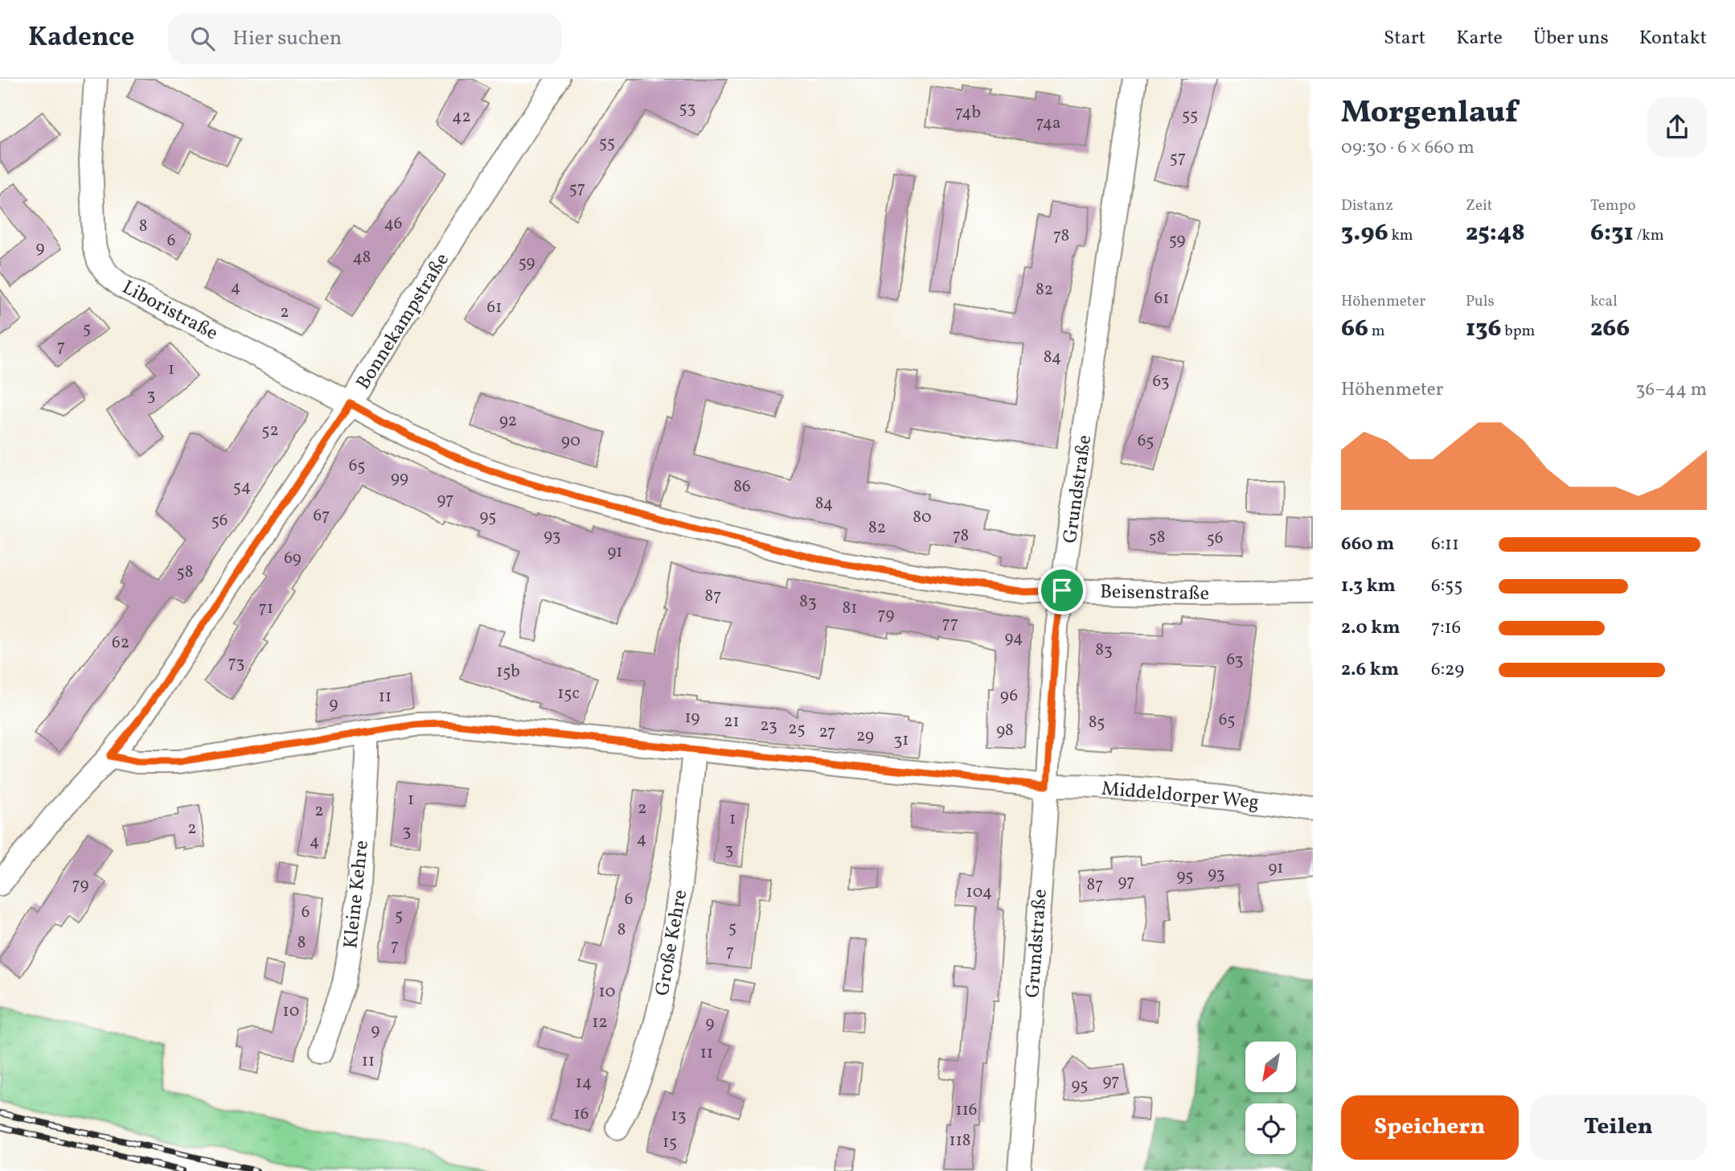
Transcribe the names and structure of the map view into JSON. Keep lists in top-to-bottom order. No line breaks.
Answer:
{"streets":{"street":["Liboristraße","Bonnekampstraße","Grundstraße","Beisenstraße","Middeldorper Weg","Kleine Kehre","Große Kehre"]},"crossings":[["Liboristraße","Bonnekampstraße"],["Liboristraße","Beisenstraße"],["Bonnekampstraße","Beisenstraße"],["Bonnekampstraße","Middeldorper Weg"],["Grundstraße","Beisenstraße"],["Grundstraße","Middeldorper Weg"],["Middeldorper Weg","Kleine Kehre"],["Middeldorper Weg","Große Kehre"]],"house_numbers":["53","74b","55","42","74a","55","57","57","46","8","78","59","6","9","48","59","4","82","61","61","2","5","7","84","1","63","3","92","52","90","65","65","99","54","86","97","84","67","95","80","56","82","93","78","58","56","91","69","58","87","83","71","81","79","77","94","62","83","63","73","15b","15c","96","11","9","19","65","21","85","23","25","98","27","29","31","1","2","2","1","2","3","4","4","3","91","93","95","97","79","87","104","6","6","5","5","8","8","7","7","10","10","12","9","9","11","11","97","14","95","116","16","13","118","15"],"north":"bottom left","page":{"header":"Kadence","search":"Hier suchen","nav":["Start","Karte","Über uns","Kontakt"],"heading":["Morgenlauf","09:30 · 6 × 660 m"],"stats":[["Distanz","3.96 km"],["Zeit","25:48"],["Tempo","6:31 /km"],["Höhenmeter","66 m"],["Puls","136 bpm"],["kcal","266"]],"chart":["Höhenmeter","36–44 m"],"list":[{"name":"660 m","note":"6:11"},{"name":"1.3 km","note":"6:55"},{"name":"2.0 km","note":"7:16"},{"name":"2.6 km","note":"6:29"}],"buttons":["Speichern","Teilen"]}}
